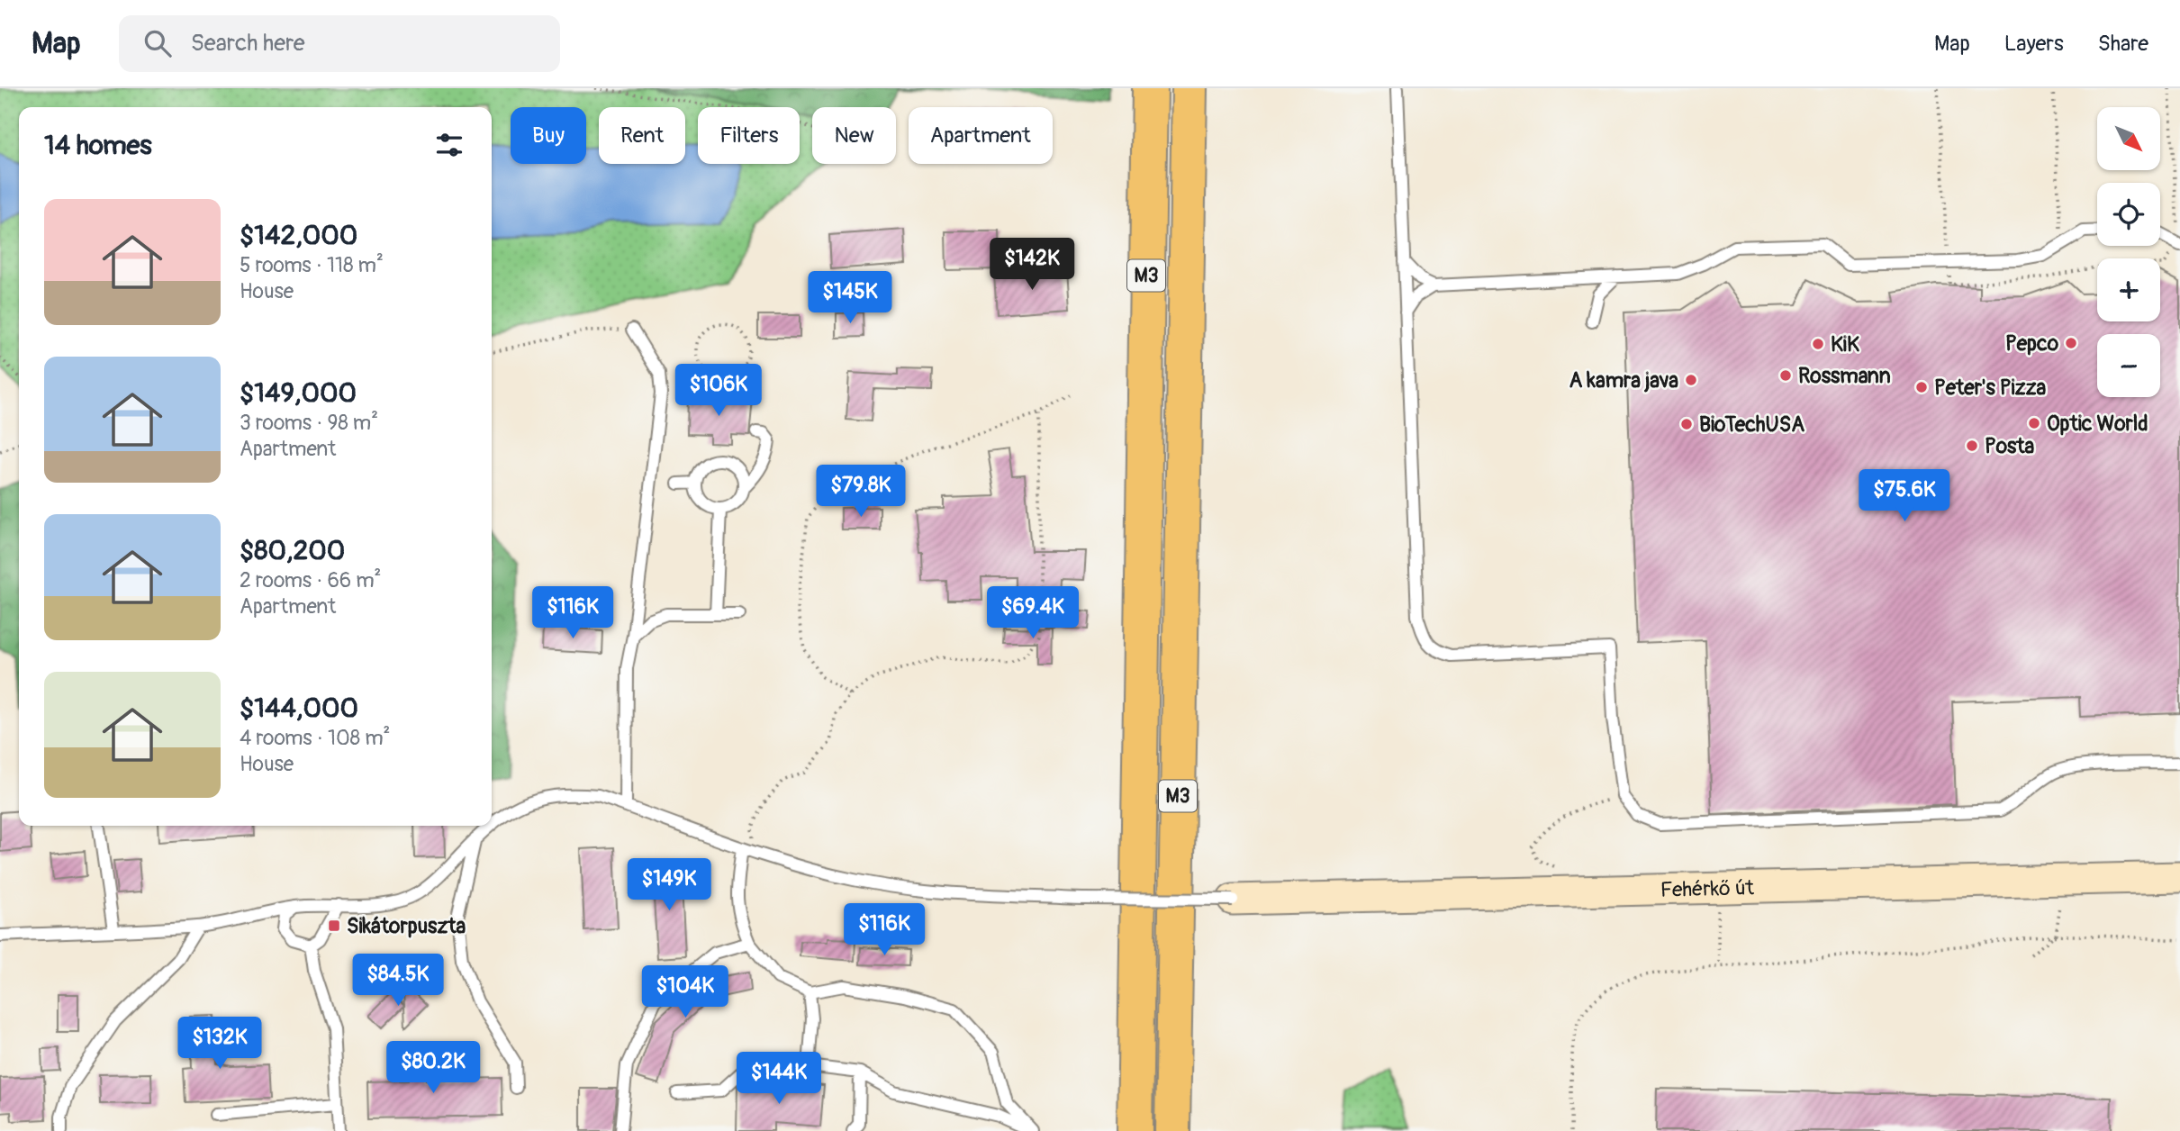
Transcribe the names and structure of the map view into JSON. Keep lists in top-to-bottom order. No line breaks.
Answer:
{"streets":{"highway":["M3"],"street":["Fehérkő út"]},"places":{"other":["Pepco","KiK","Rossmann","A kamra java","Peter's Pizza","Optic World","BioTechUSA","Posta"],"transit":["Sikátorpuszta"]},"north":"bottom right","page":{"header":"Map","search":"Search here","nav":["Map","Layers","Share"],"map_buttons":["+","−"],"chip":["Buy","Rent","Filters","New","Apartment"],"heading":"14 homes","list":[{"name":"$142,000","note":"5 rooms · 118 m² · House"},{"name":"$149,000","note":"3 rooms · 98 m² · Apartment"},{"name":"$80,200","note":"2 rooms · 66 m² · Apartment"},{"name":"$144,000","note":"4 rooms · 108 m² · House"}],"price":["$142K","$145K","$106K","$79.8K","$75.6K","$116K","$69.4K","$149K","$116K","$84.5K","$104K","$132K","$80.2K","$144K"]}}
